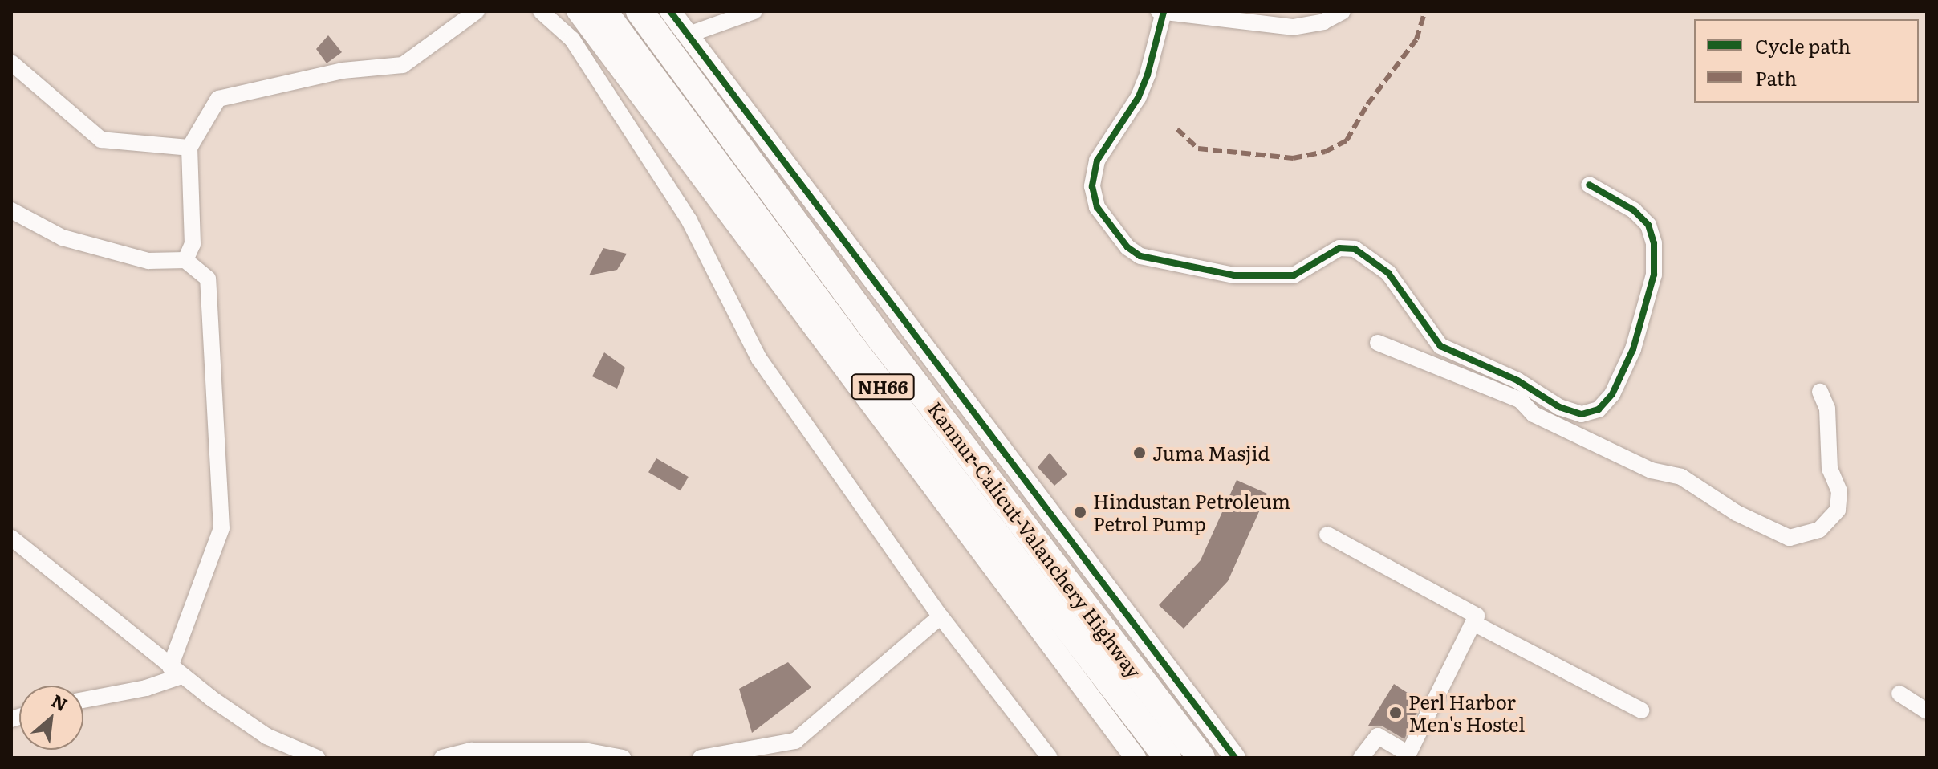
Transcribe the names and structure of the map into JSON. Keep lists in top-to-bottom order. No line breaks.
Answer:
{"streets":{"highway":["NH66","Kannur-Calicut-Valanchery Highway"]},"places":["Juma Masjid","Hindustan Petroleum Petrol Pump","Perl Harbor Men's Hostel"],"legend":["Cycle path","Path"],"north":"top right"}
